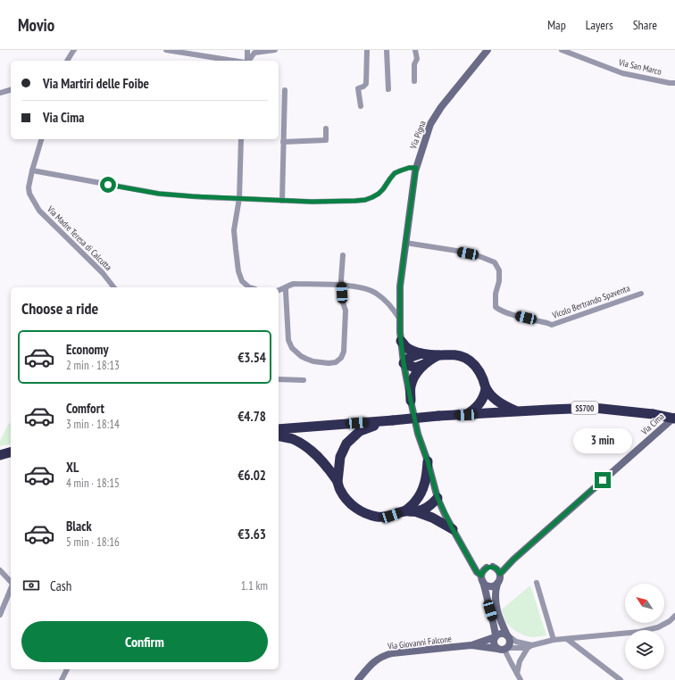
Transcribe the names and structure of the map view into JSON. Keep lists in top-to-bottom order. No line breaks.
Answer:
{"streets":{"highway":["SS700"],"street":["Via San Marco","Via Pigna","Via Madre Teresa di Calcutta","Vicolo Bertrando Spaventa","Via Cima","Via Giovanni Falcone"]},"crossings":[["Via Pigna","Vicolo Bertrando Spaventa"],["Via Pigna","SS700"],["Via Pigna","Via Cima"],["Via Pigna","Via Giovanni Falcone"]],"north":"top left","page":{"header":"Movio","nav":["Map","Layers","Share"],"banner":["Via Martiri delle Foibe","Via Cima"],"heading":"Choose a ride","list":[{"name":"Economy","note":"2 min · 18:13","value":"€3.54"},{"name":"Comfort","note":"3 min · 18:14","value":"€4.78"},{"name":"XL","note":"4 min · 18:15","value":"€6.02"},{"name":"Black","note":"5 min · 18:16","value":"€3.63"}],"bubble":"3 min","pay":["Cash","1.1 km"],"buttons":"Confirm"}}
